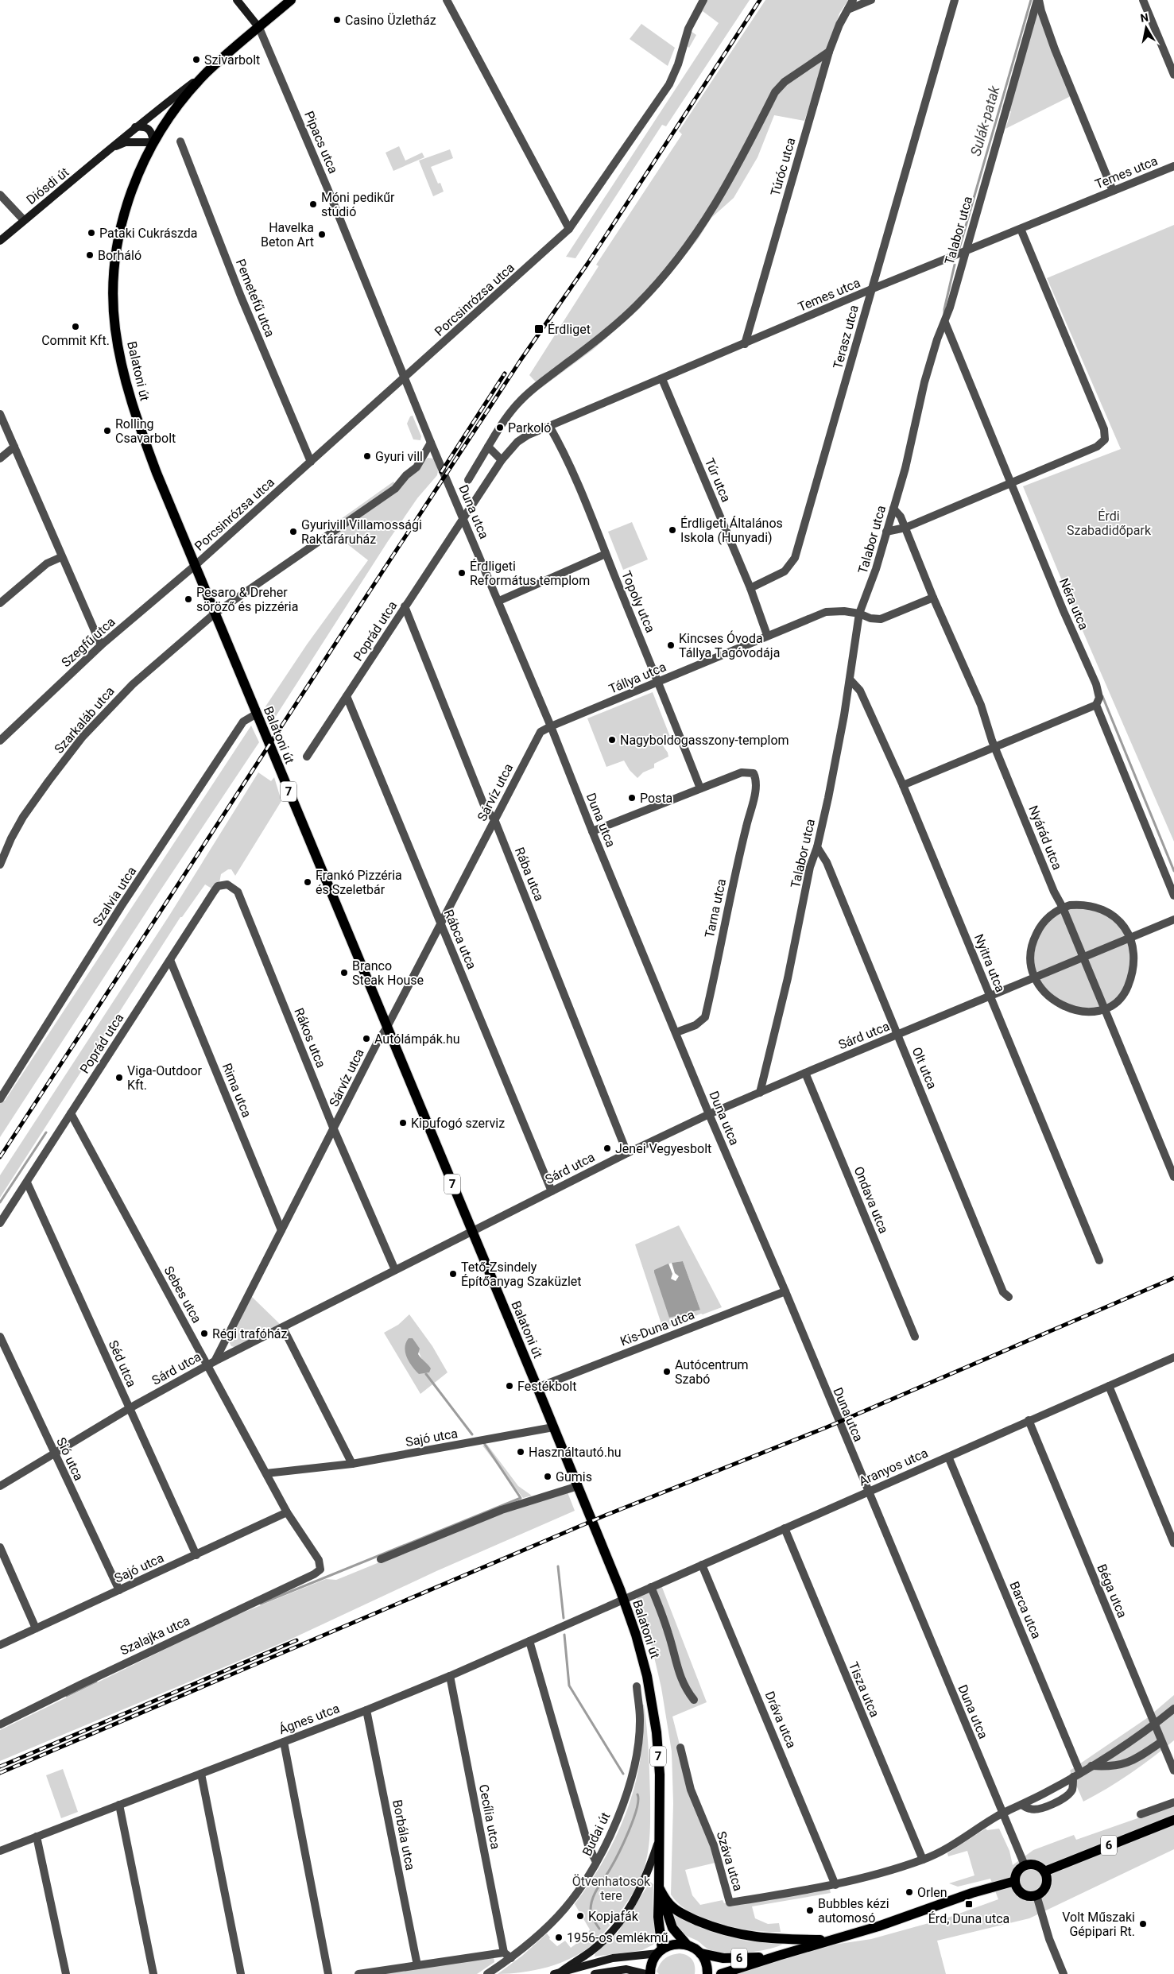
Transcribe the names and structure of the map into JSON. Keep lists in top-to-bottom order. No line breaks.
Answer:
{"streets":{"main road":["Diósdi út","Balatoni út","7","6"],"street":["Pipacs utca","Túróc utca","Temes utca","Talabor utca","Pemetefű utca","Porcsinrózsa utca","Terasz utca","Túr utca","Duna utca","Topoly utca","Néra utca","Poprád utca","Szegfű utca","Tállya utca","Szarkaláb utca","Sárvíz utca","Nyárád utca","Rába utca","Szalvia utca","Tarna utca","Rábca utca","Nyitra utca","Sárd utca","Rákos utca","Olt utca","Rima utca","Ondava utca","Sebes utca","Kis-Duna utca","Séd utca","Sajó utca","Sió utca","Aranyos utca","Béga utca","Barca utca","Szalajka utca","Tisza utca","Ágnes utca","Dráva utca","Cecília utca","Budai út","Borbála utca","Száva utca"]},"crossings":[["Pipacs utca","Porcsinrózsa utca"],["Pipacs utca","Balatoni út"],["Pipacs utca","Duna utca"],["Túróc utca","Temes utca"],["Temes utca","Talabor utca"],["Temes utca","Terasz utca"],["Temes utca","Túr utca"],["Temes utca","Duna utca"],["Temes utca","Topoly utca"],["Temes utca","Poprád utca"],["Diósdi út","Balatoni út"],["Talabor utca","Néra utca"],["Talabor utca","Tállya utca"],["Talabor utca","Nyárád utca"],["Talabor utca","Nyitra utca"],["Talabor utca","Sárd utca"],["Talabor utca","Olt utca"],["Pemetefű utca","Porcsinrózsa utca"],["Porcsinrózsa utca","Balatoni út"],["Porcsinrózsa utca","Duna utca"],["Porcsinrózsa utca","Szegfű utca"],["Terasz utca","Túr utca"],["Balatoni út","Szegfű utca"],["Balatoni út","Szarkaláb utca"],["Balatoni út","7"],["Balatoni út","Sárvíz utca"],["Balatoni út","Szalvia utca"],["Balatoni út","Sárd utca"],["Balatoni út","Kis-Duna utca"],["Balatoni út","Sajó utca"],["Balatoni út","Aranyos utca"],["Balatoni út","Ágnes utca"],["Túr utca","Tállya utca"],["Duna utca","Poprád utca"],["Duna utca","Tállya utca"],["Duna utca","Szarkaláb utca"],["Duna utca","Sárvíz utca"],["Duna utca","Tarna utca"],["Duna utca","Sárd utca"],["Duna utca","Kis-Duna utca"],["Duna utca","Aranyos utca"],["Duna utca","6"],["Topoly utca","Tállya utca"],["Topoly utca","Tarna utca"],["Poprád utca","Rába utca"],["Poprád utca","Rábca utca"],["Poprád utca","Rákos utca"],["Poprád utca","Rima utca"],["Poprád utca","Sebes utca"],["Poprád utca","Séd utca"],["Tállya utca","Sárvíz utca"],["Tállya utca","Nyárád utca"],["7","6"],["Sárvíz utca","Rába utca"],["Sárvíz utca","Rábca utca"],["Sárvíz utca","Sárd utca"],["Sárvíz utca","Rákos utca"],["Sárvíz utca","Rima utca"],["Sárvíz utca","Sebes utca"],["Nyárád utca","Sárd utca"],["Rába utca","Sárd utca"],["Rábca utca","Sárd utca"],["Nyitra utca","Sárd utca"],["Sárd utca","Rákos utca"],["Sárd utca","Olt utca"],["Sárd utca","Ondava utca"],["Sárd utca","Sebes utca"],["Sárd utca","Séd utca"],["Sárd utca","Sió utca"],["Sebes utca","Sajó utca"],["Sebes utca","Szalajka utca"],["Séd utca","Sajó utca"],["Sajó utca","Sió utca"],["Aranyos utca","Béga utca"],["Aranyos utca","Barca utca"],["Aranyos utca","Tisza utca"],["Aranyos utca","Ágnes utca"],["Aranyos utca","Dráva utca"],["Ágnes utca","Cecília utca"],["Ágnes utca","Borbála utca"],["Dráva utca","Száva utca"]],"water":["Sulák-patak"],"parks":["Érdi Szabadidőpark","Ötvenhatosok tere"],"places":{"other":["Casino Üzletház","Szivarbolt","Móni pedikűr stúdió","Pataki Cukrászda","Havelka Beton Art","Borháló","Commit Kft.","Parkoló","Rolling Csavarbolt","Gyuri vill","Érdligeti Általános Iskola (Hunyadi)","Gyurivill Villamossági Raktáráruház","Érdligeti Református templom","Pesaro & Dreher söröző és pizzéria","Kincses Óvoda Tállya Tagóvodája","Nagyboldogasszony-templom","Posta","Frankó Pizzéria és Szeletbár","Branco Steak House","Autólámpák.hu","Viga-Outdoor Kft.","Kipufogó szerviz","Jenei Vegyesbolt","Tető-Zsindely Építőanyag Szaküzlet","Régi trafóház","Autócentrum Szabó","Festékbolt","Használtautó.hu","Gumis","Orlen","Bubbles kézi automosó","Kopjafák","Volt Műszaki Gépipari Rt.","1956-os emlékmű"],"transit":["Érdliget","Érd, Duna utca"]},"north":"top"}
